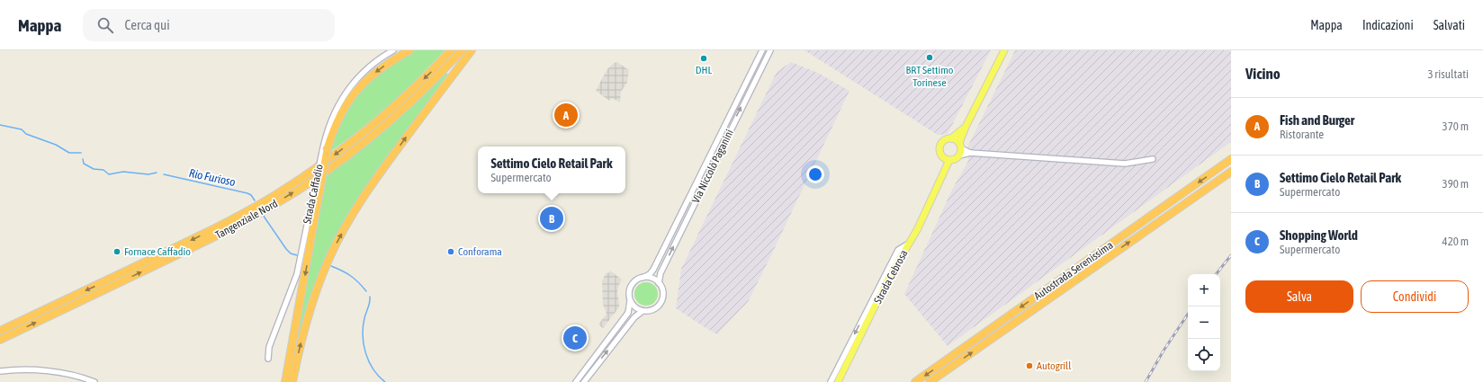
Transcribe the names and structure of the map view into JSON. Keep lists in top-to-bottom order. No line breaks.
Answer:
{"streets":{"highway":["Tangenziale Nord","Autostrada Serenissima"],"main road":["Strada Cebrosa"],"street":["Via Niccolò Paganini","Strada Caffadio"]},"water":["Rio Furioso"],"places":["BRT Settimo Torinese","DHL","Fornace Caffadio","Conforama","Autogrill"],"page":{"header":"Mappa","search":"Cerca qui","nav":["Mappa","Indicazioni","Salvati"],"heading":["Vicino","3 risultati"],"list":[{"mark":"A","name":"Fish and Burger","note":"Ristorante","value":"370 m"},{"mark":"B","name":"Settimo Cielo Retail Park","note":"Supermercato","value":"390 m"},{"mark":"C","name":"Shopping World","note":"Supermercato","value":"420 m"}],"pins":["A","B","C"],"popup":["Settimo Cielo Retail Park","Supermercato"],"buttons":["Salva","Condividi"],"map_buttons":["+","−"]}}
